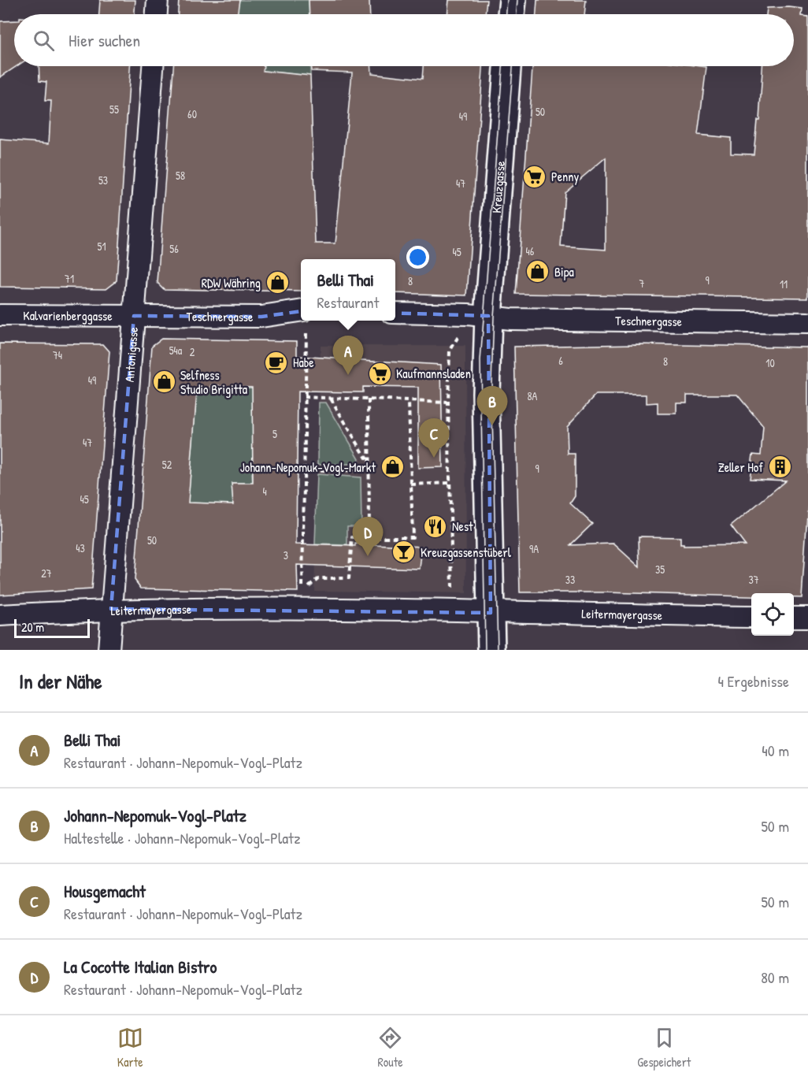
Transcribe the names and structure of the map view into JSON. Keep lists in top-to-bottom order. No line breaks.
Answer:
{"streets":{"street":["Kreuzgasse","Kalvarienberggasse","Teschnergasse","Antonigasse","Leitermayergasse"]},"crossings":[["Kreuzgasse","Teschnergasse"],["Kreuzgasse","Leitermayergasse"],["Kalvarienberggasse","Teschnergasse"],["Kalvarienberggasse","Antonigasse"],["Teschnergasse","Antonigasse"],["Antonigasse","Leitermayergasse"]],"places":{"supermarket":["Penny","Kaufmannsladen"],"shop":["Bipa","RDW Währing","Selfness Studio Brigitta","Johann-Nepomuk-Vogl-Markt"],"cafe":["Habe"],"building":["Zeller Hof"],"restaurant":["Nest"],"bar":["Kreuzgassenstüberl"]},"house_numbers":["55","50","60","49","58","53","47","51","56","46","45","71","9","8","7","11","54a","2","74","6","8","10","49","8A","5","47","52","9","4","45","50","43","9A","3","35","27","33","37"],"scale_bar":"20 m","page":{"search":"Hier suchen","popup":["Belli Thai","Restaurant"],"pins":["A","B","C","D"],"scale":"20 m","heading":["In der Nähe","4 Ergebnisse"],"list":[{"mark":"A","name":"Belli Thai","note":"Restaurant · Johann-Nepomuk-Vogl-Platz","value":"40 m"},{"mark":"B","name":"Johann-Nepomuk-Vogl-Platz","note":"Haltestelle · Johann-Nepomuk-Vogl-Platz","value":"50 m"},{"mark":"C","name":"Housgemacht","note":"Restaurant · Johann-Nepomuk-Vogl-Platz","value":"50 m"},{"mark":"D","name":"La Cocotte Italian Bistro","note":"Restaurant · Johann-Nepomuk-Vogl-Platz","value":"80 m"}],"nav":["Karte","Route","Gespeichert"]}}
